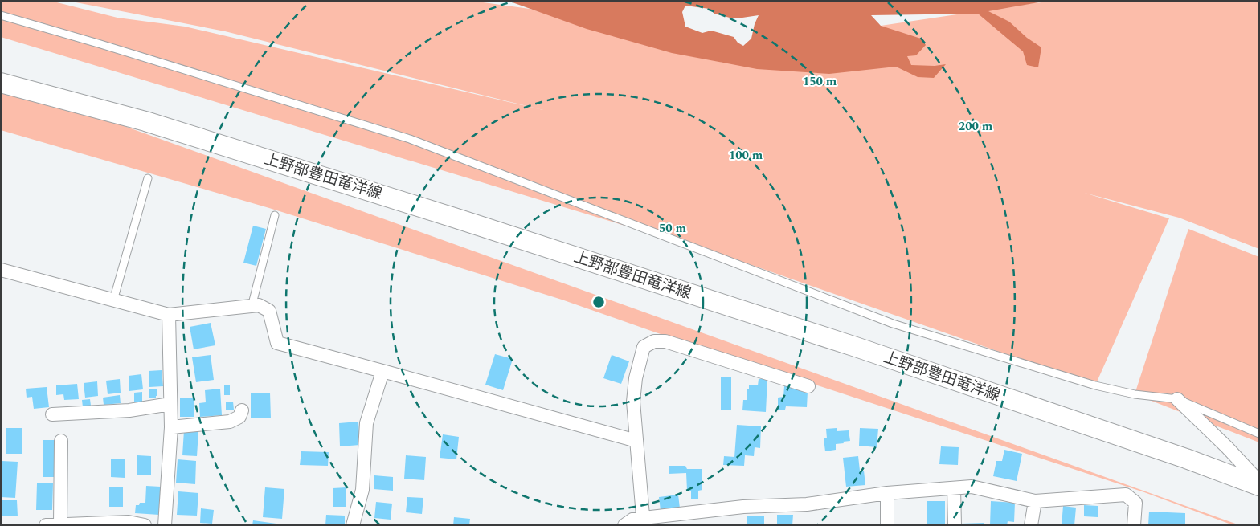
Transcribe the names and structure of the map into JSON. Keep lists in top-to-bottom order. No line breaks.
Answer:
{"streets":{"main road":["上野部豊田竜洋線"]},"rings":["150 m","200 m","100 m","50 m"]}
